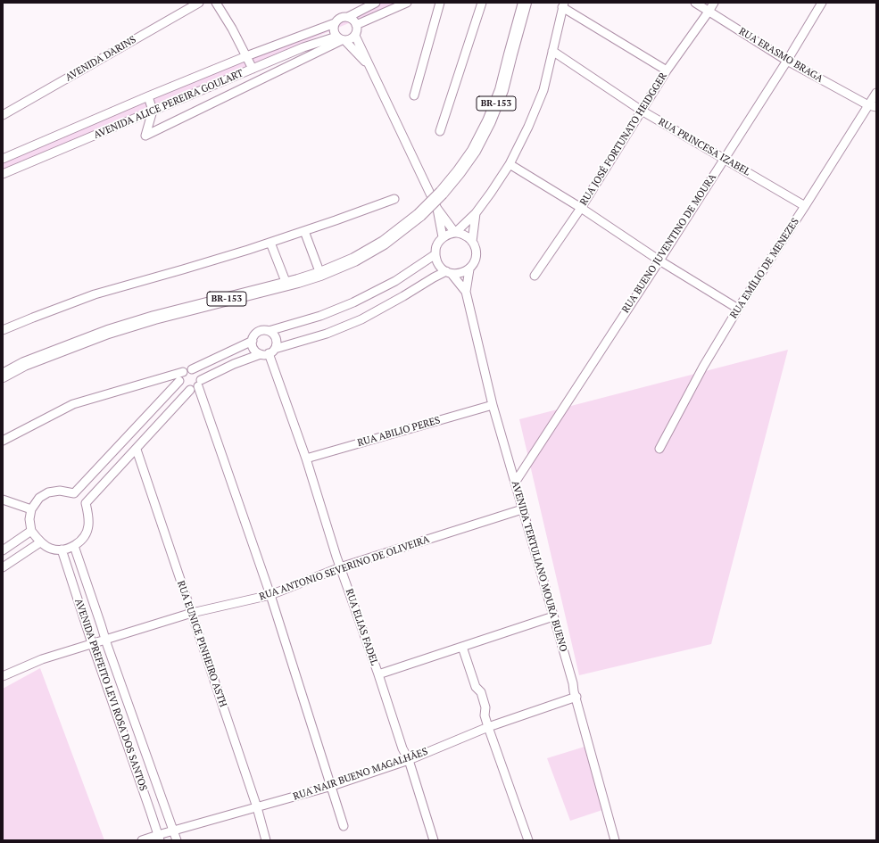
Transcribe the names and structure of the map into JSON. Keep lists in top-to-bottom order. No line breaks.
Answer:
{"streets":{"highway":["BR-153"],"street":["RUA ERASMO BRAGA","AVENIDA DARINS","AVENIDA ALICE PEREIRA GOULART","RUA JOSÉ FORTUNATO HEIDGGER","RUA PRINCESA IZABEL","RUA BUENO JUVENTINO DE MOURA","RUA EMÍLIO DE MENEZES","RUA ABILIO PERES","AVENIDA TERTULIANO MOURA BUENO","RUA ANTONIO SEVERINO DE OLIVEIRA","RUA ELIAS FADEL","RUA EUNICE PINHEIRO ASTH","AVENIDA PREFEITO LEVI ROSA DOS SANTOS","RUA NAIR BUENO MAGALHÃES"]},"crossings":[["RUA ERASMO BRAGA","RUA JOSÉ FORTUNATO HEIDGGER"],["RUA ERASMO BRAGA","RUA BUENO JUVENTINO DE MOURA"],["RUA ERASMO BRAGA","RUA EMÍLIO DE MENEZES"],["RUA JOSÉ FORTUNATO HEIDGGER","RUA PRINCESA IZABEL"],["RUA PRINCESA IZABEL","RUA BUENO JUVENTINO DE MOURA"],["RUA PRINCESA IZABEL","RUA EMÍLIO DE MENEZES"],["RUA BUENO JUVENTINO DE MOURA","AVENIDA TERTULIANO MOURA BUENO"],["RUA ABILIO PERES","AVENIDA TERTULIANO MOURA BUENO"],["RUA ABILIO PERES","RUA ELIAS FADEL"],["AVENIDA TERTULIANO MOURA BUENO","RUA ANTONIO SEVERINO DE OLIVEIRA"],["AVENIDA TERTULIANO MOURA BUENO","RUA NAIR BUENO MAGALHÃES"],["RUA ANTONIO SEVERINO DE OLIVEIRA","RUA ELIAS FADEL"],["RUA ANTONIO SEVERINO DE OLIVEIRA","RUA EUNICE PINHEIRO ASTH"],["RUA ANTONIO SEVERINO DE OLIVEIRA","AVENIDA PREFEITO LEVI ROSA DOS SANTOS"],["RUA ELIAS FADEL","RUA NAIR BUENO MAGALHÃES"],["RUA EUNICE PINHEIRO ASTH","RUA NAIR BUENO MAGALHÃES"],["AVENIDA PREFEITO LEVI ROSA DOS SANTOS","RUA NAIR BUENO MAGALHÃES"]]}
